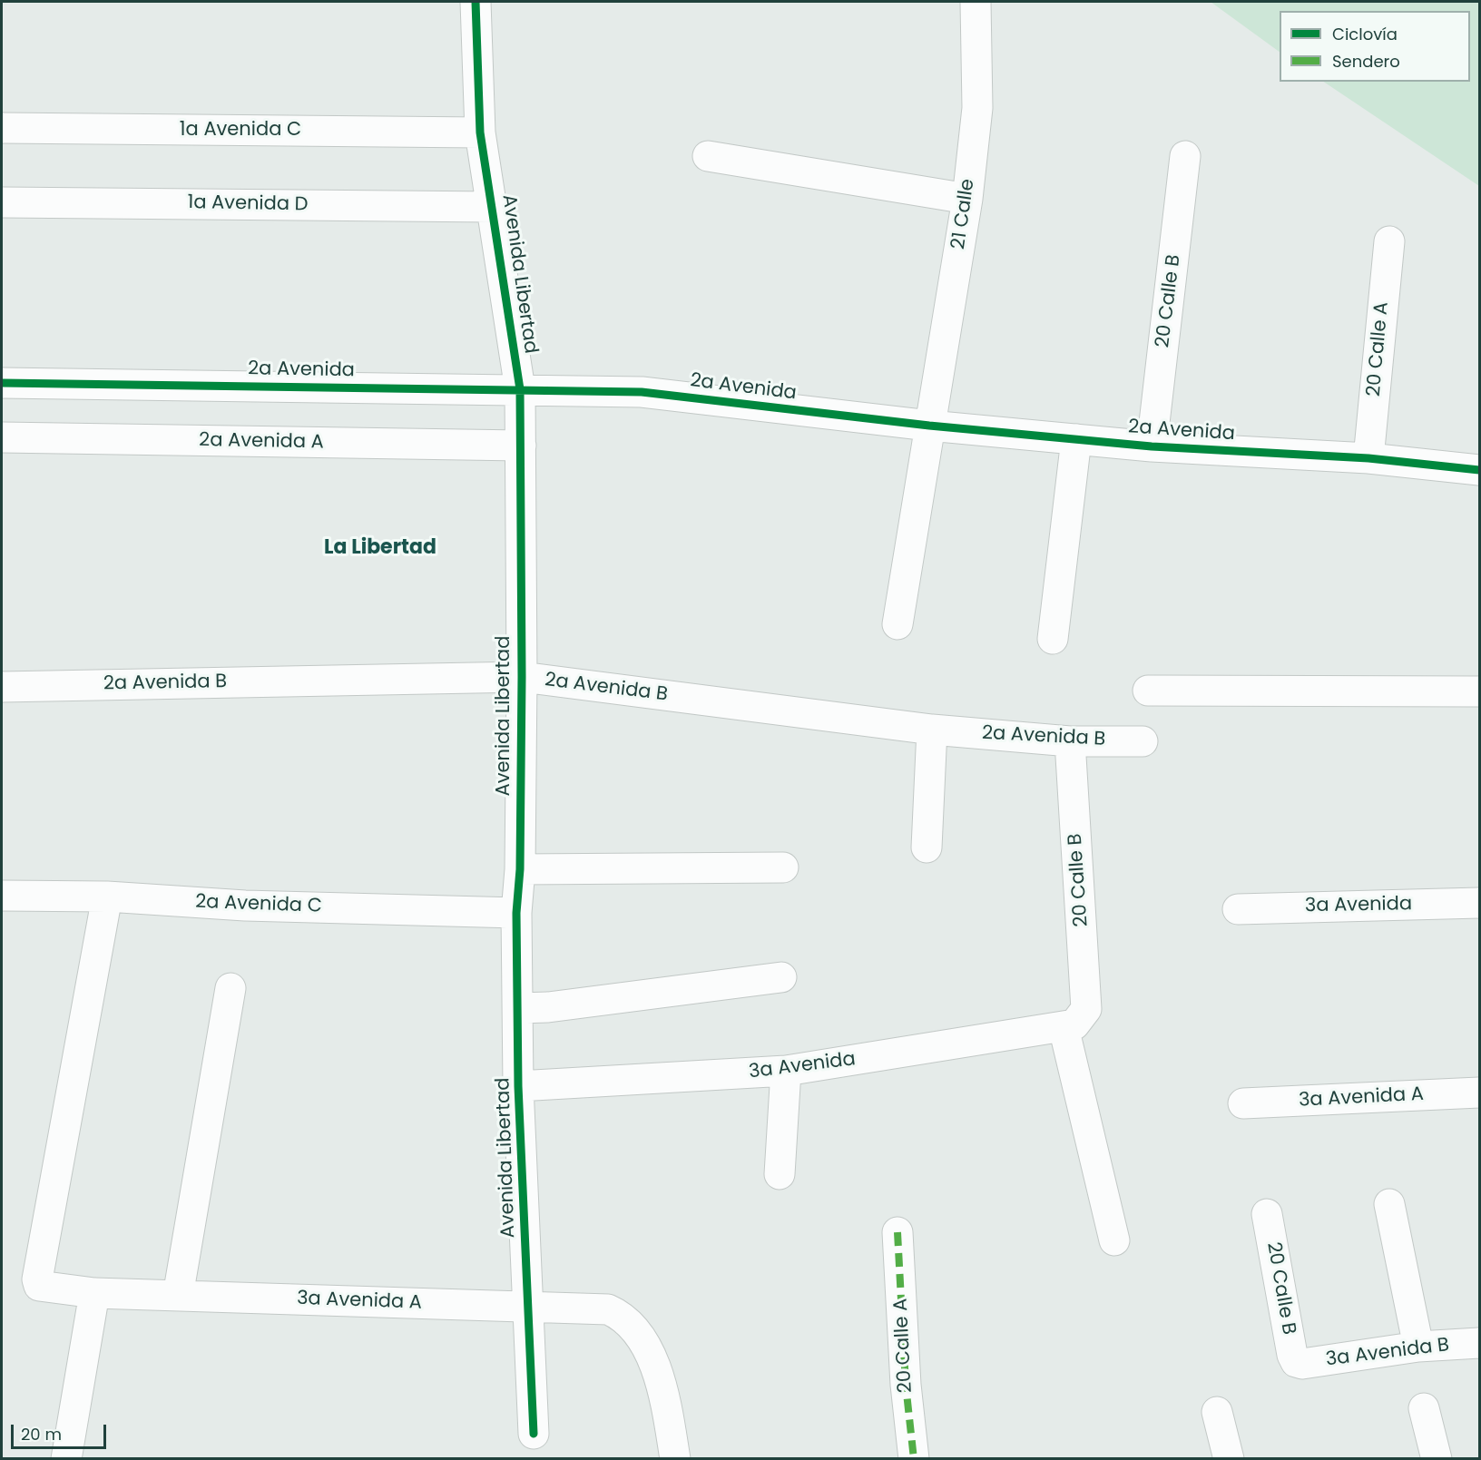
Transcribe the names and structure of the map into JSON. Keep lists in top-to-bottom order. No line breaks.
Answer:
{"streets":{"street":["1a Avenida C","1a Avenida D","21 Calle","Avenida Libertad","20 Calle B","20 Calle A","2a Avenida","2a Avenida A","2a Avenida B","2a Avenida C","3a Avenida","3a Avenida A","3a Avenida B"]},"crossings":[["1a Avenida C","Avenida Libertad"],["1a Avenida D","Avenida Libertad"],["21 Calle","2a Avenida"],["Avenida Libertad","2a Avenida"],["Avenida Libertad","2a Avenida A"],["Avenida Libertad","2a Avenida B"],["Avenida Libertad","2a Avenida C"],["Avenida Libertad","3a Avenida"],["Avenida Libertad","3a Avenida A"],["20 Calle B","2a Avenida"],["20 Calle B","2a Avenida B"],["20 Calle B","3a Avenida"],["20 Calle B","3a Avenida B"],["20 Calle A","2a Avenida"],["2a Avenida C","3a Avenida A"]],"districts":["La Libertad"],"legend":["Ciclovía","Sendero"],"scale_bar":"20 m"}
